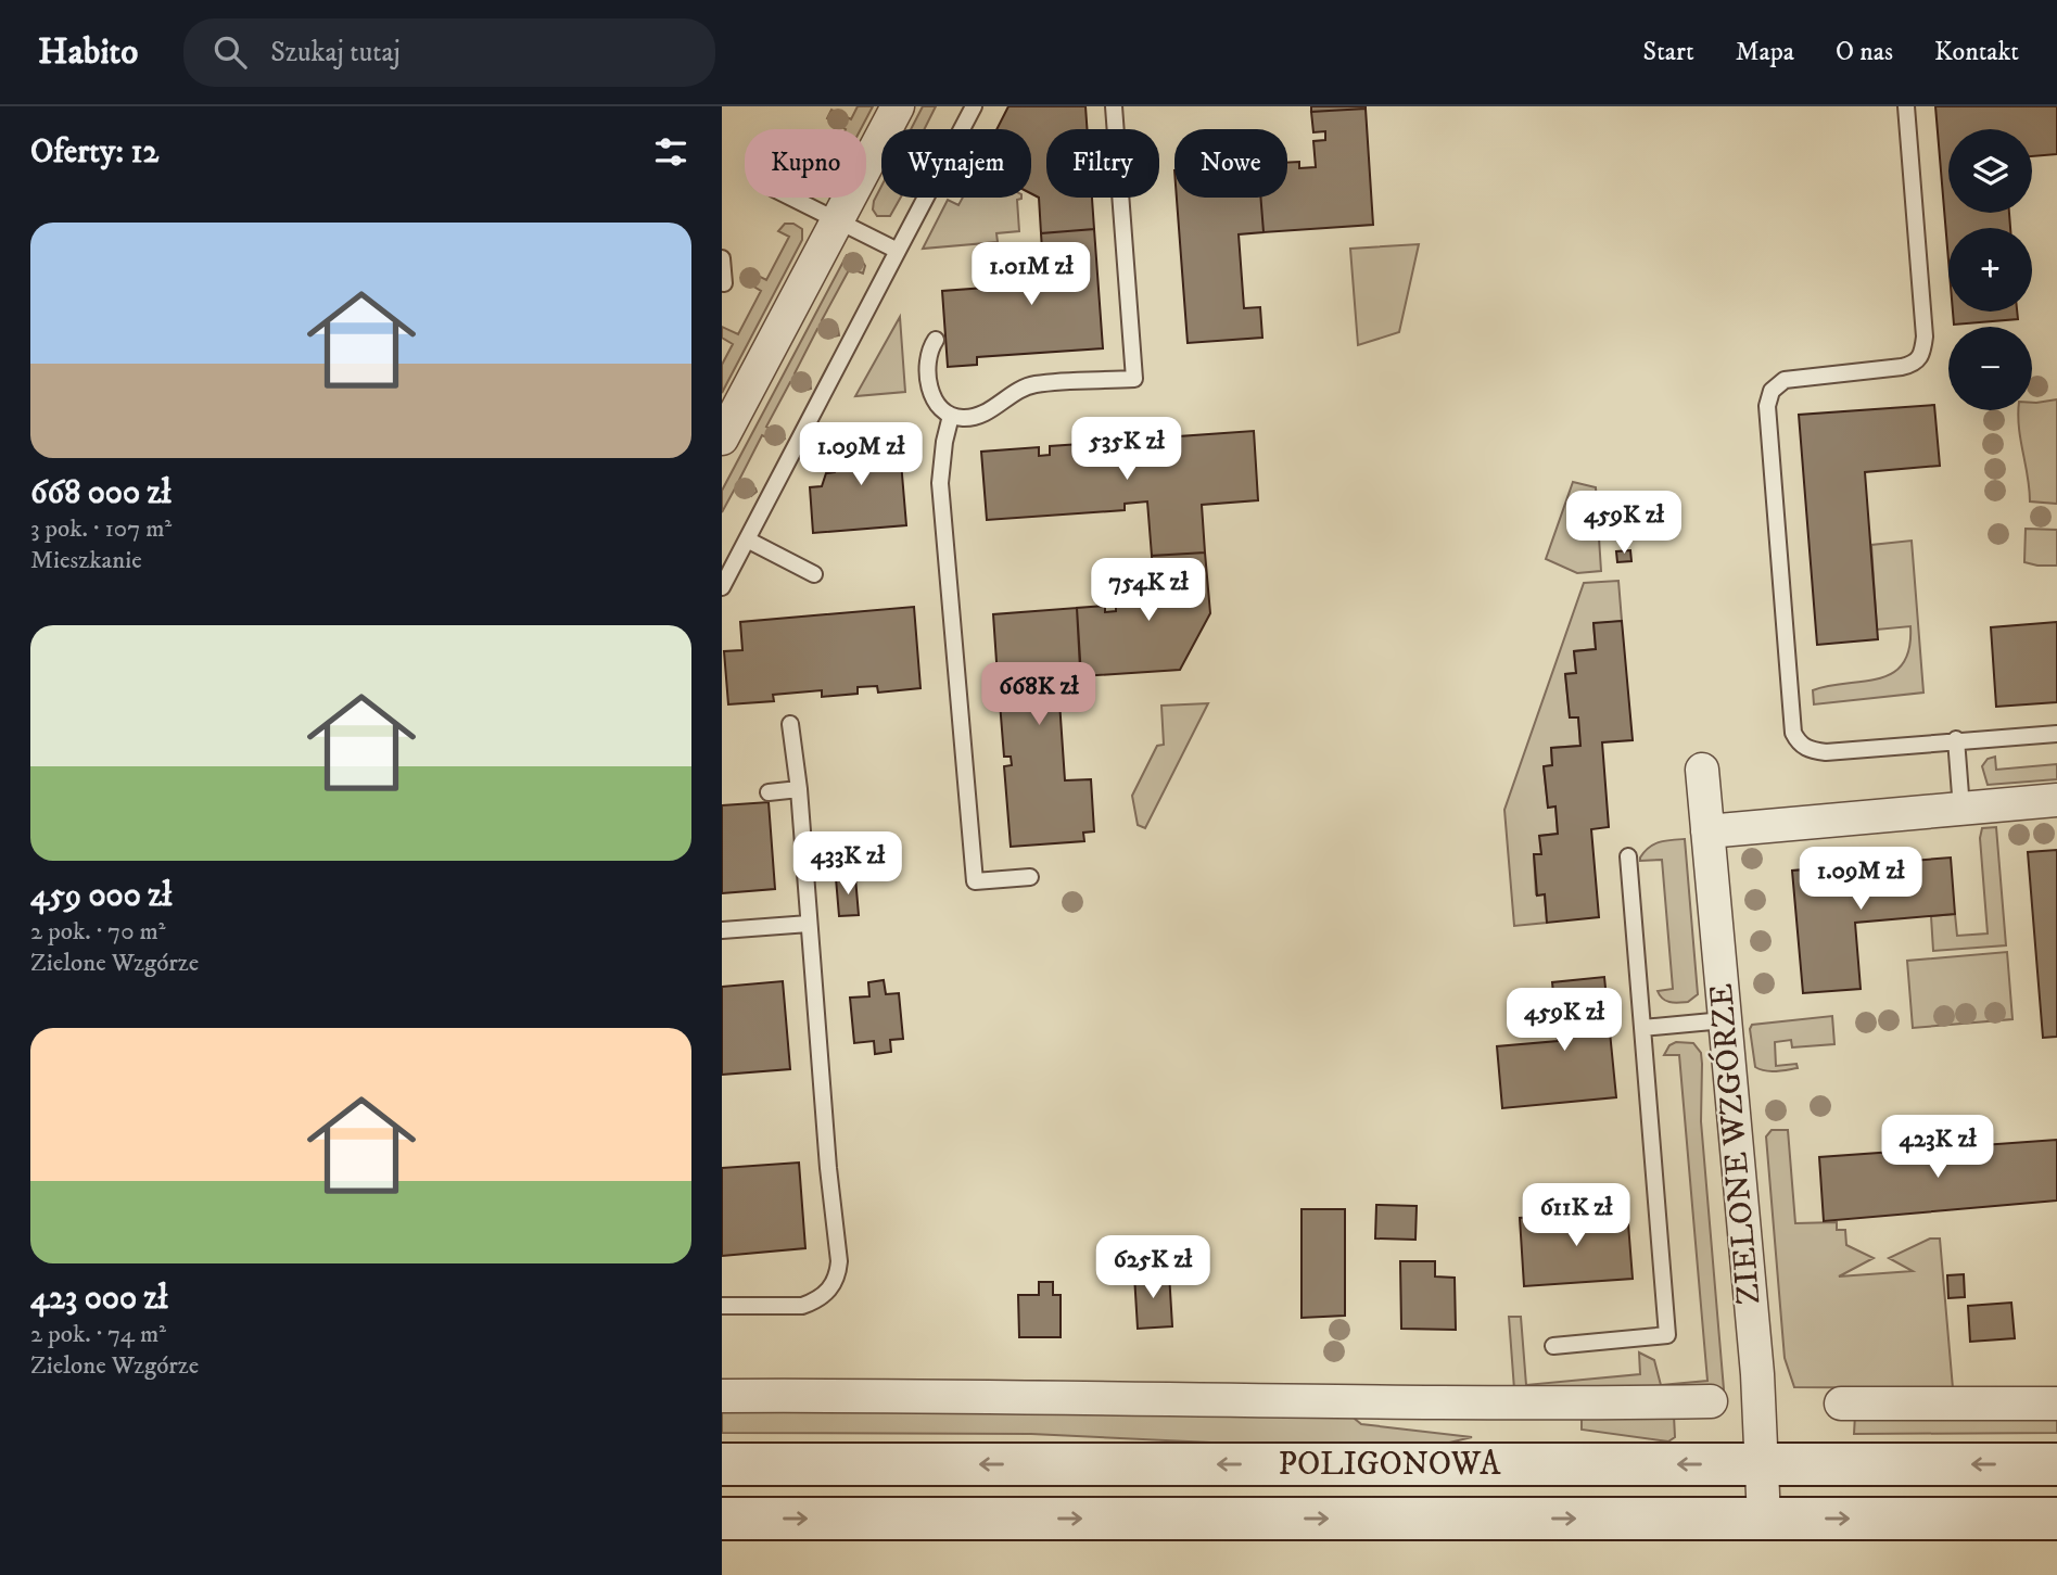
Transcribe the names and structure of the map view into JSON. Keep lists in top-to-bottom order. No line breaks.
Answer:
{"streets":{"main road":["POLIGONOWA"],"street":["ZIELONE WZGÓRZE"]},"crossings":[["ZIELONE WZGÓRZE","POLIGONOWA"]],"page":{"header":"Habito","search":"Szukaj tutaj","nav":["Start","Mapa","O nas","Kontakt"],"heading":"Oferty: 12","map_buttons":["+","−"],"chip":["Kupno","Wynajem","Filtry","Nowe"],"list":[{"name":"668 000 zł","note":"3 pok. · 107 m² · Mieszkanie"},{"name":"459 000 zł","note":"2 pok. · 70 m² · Zielone Wzgórze"},{"name":"423 000 zł","note":"2 pok. · 74 m² · Zielone Wzgórze"}],"price":["1.01M zł","535K zł","1.09M zł","459K zł","754K zł","668K zł","433K zł","1.09M zł","459K zł","423K zł","611K zł","625K zł"]}}
